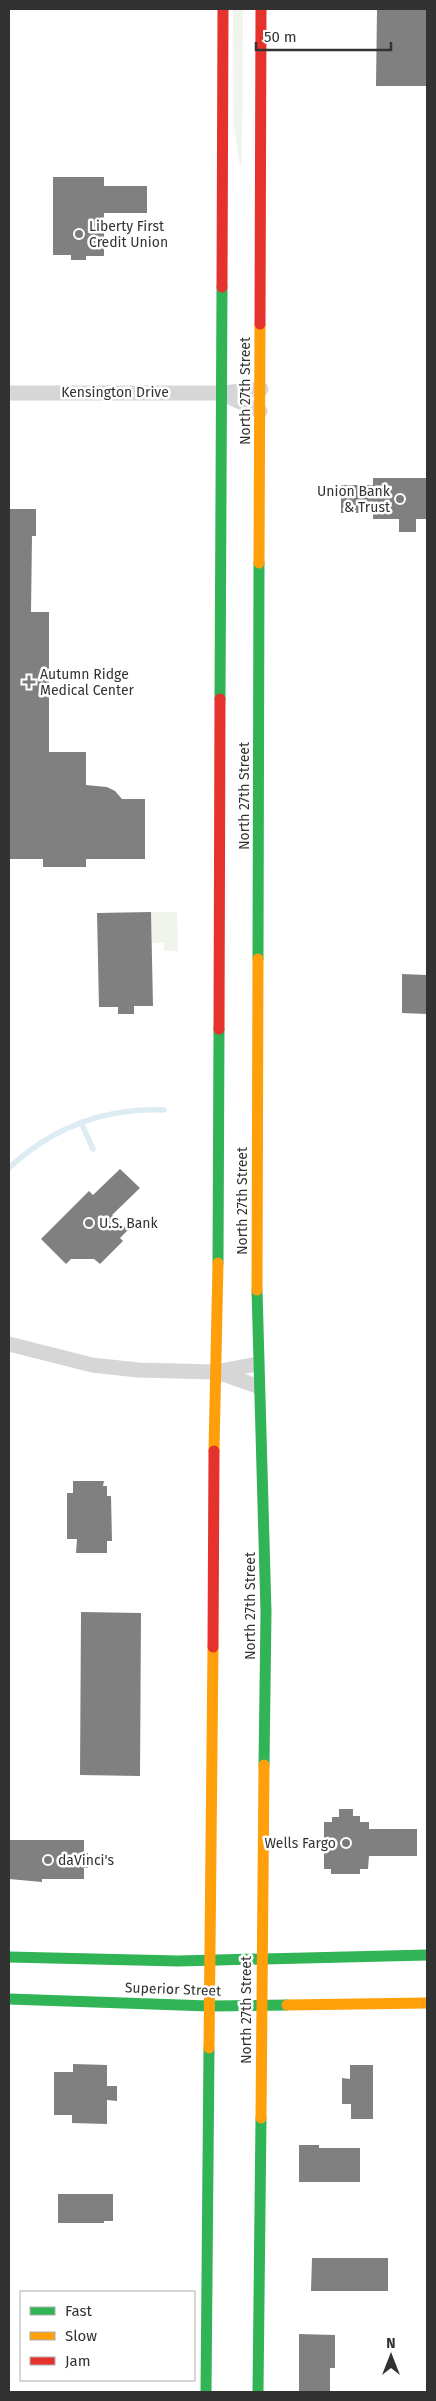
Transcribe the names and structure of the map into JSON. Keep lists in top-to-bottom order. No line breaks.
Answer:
{"streets":{"main road":["North 27th Street","Superior Street"],"street":["Kensington Drive"]},"crossings":[["North 27th Street","Kensington Drive"],["North 27th Street","Superior Street"]],"places":{"other":["Liberty First Credit Union","Union Bank & Trust","U.S. Bank","Wells Fargo","daVinci's"],"health":["Autumn Ridge Medical Center"]},"legend":["Fast","Slow","Jam"],"scale_bar":"50 m","north":"top"}
